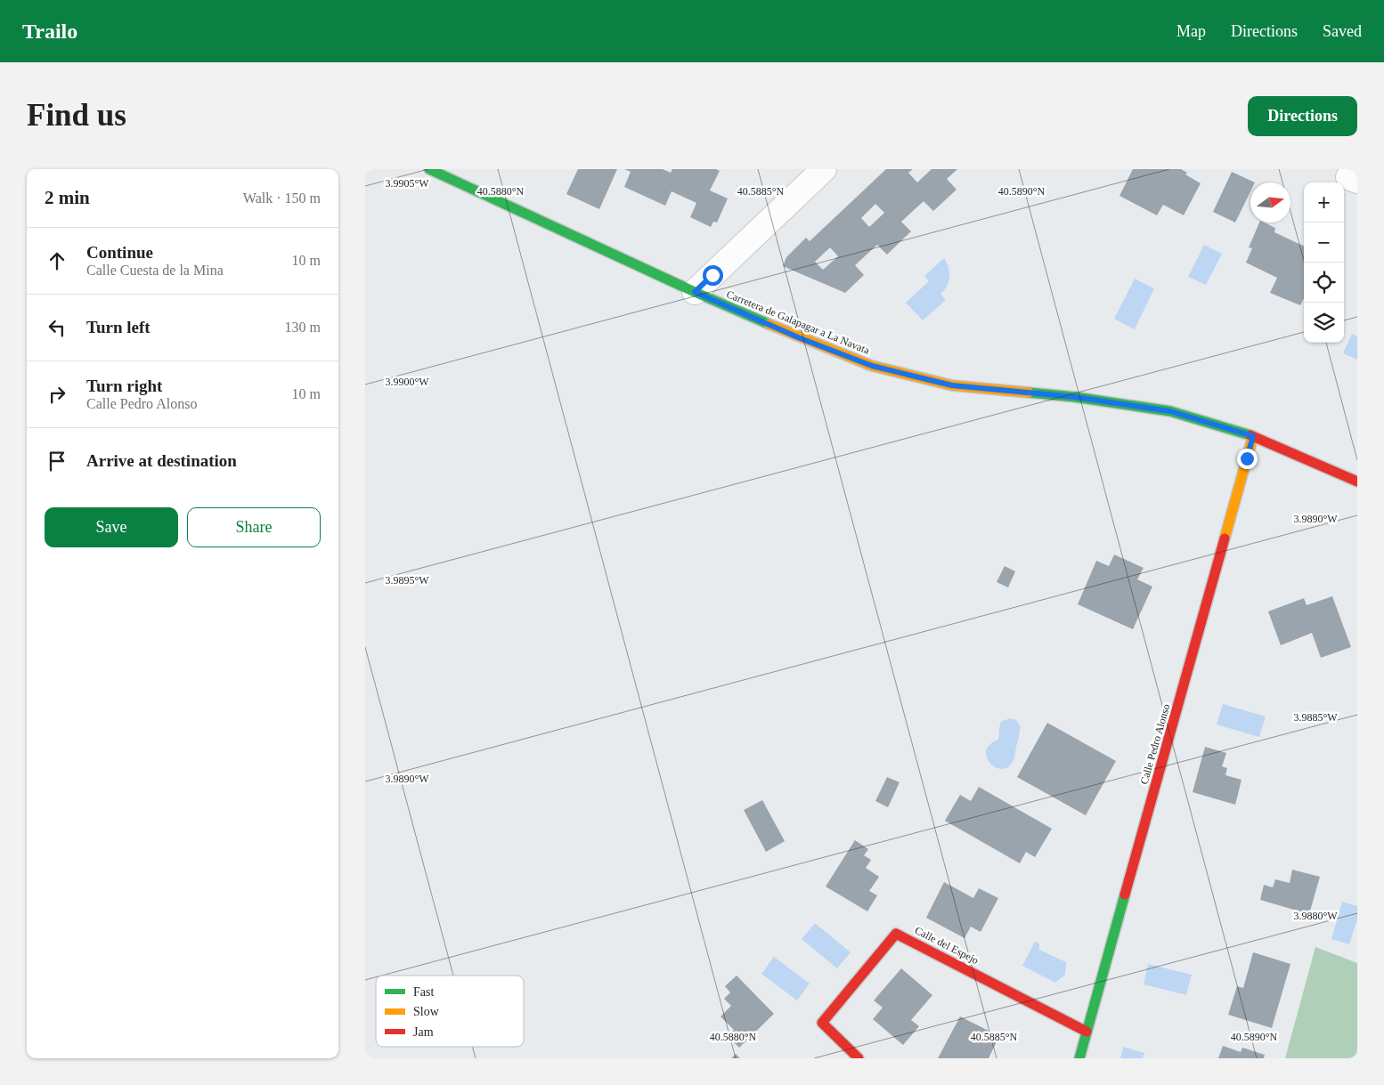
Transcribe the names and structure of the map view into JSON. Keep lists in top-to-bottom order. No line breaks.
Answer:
{"streets":{"street":["Carretera de Galapagar a La Navata","Calle Pedro Alonso","Calle del Espejo"]},"crossings":[["Carretera de Galapagar a La Navata","Calle Pedro Alonso"],["Calle Pedro Alonso","Calle del Espejo"]],"legend":["Fast","Slow","Jam"],"north":"right","page":{"header":"Trailo","nav":["Map","Directions","Saved"],"buttons":["Directions",["Save","Share"]],"title":"Find us","heading":["2 min","Walk · 150 m"],"map_buttons":["+","−"],"list":[["Continue","Calle Cuesta de la Mina","10 m"],["Turn left","130 m"],["Turn right","Calle Pedro Alonso","10 m"],"Arrive at destination"]},"coordinates":["3.9905°W","40.5880°N","40.5885°N","40.5890°N","3.9900°W","3.9890°W","3.9895°W","3.9885°W","3.9880°W"]}
